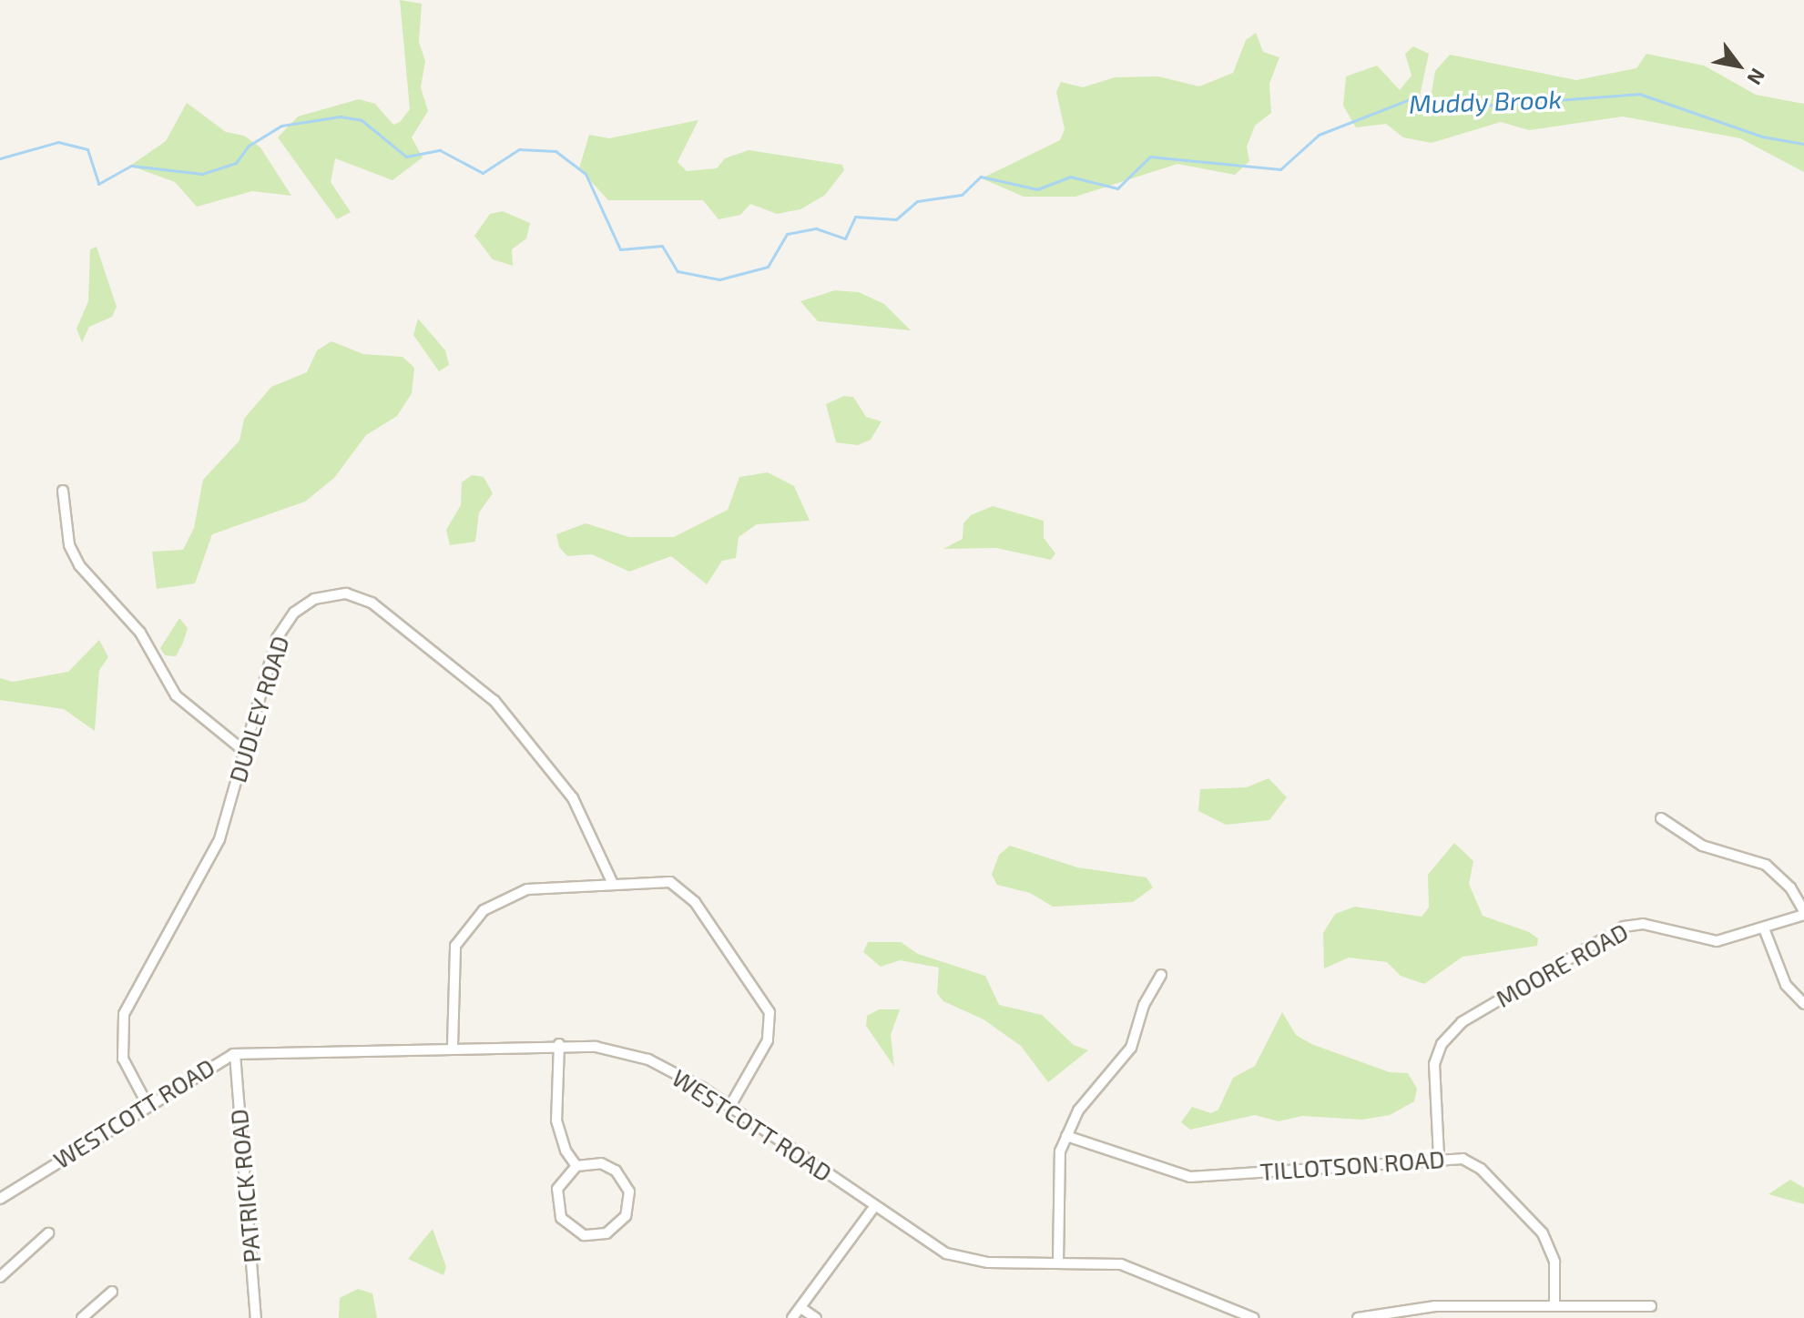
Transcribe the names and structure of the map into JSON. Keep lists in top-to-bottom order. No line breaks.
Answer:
{"streets":{"street":["DUDLEY ROAD","MOORE ROAD","WESTCOTT ROAD","TILLOTSON ROAD","PATRICK ROAD"]},"crossings":[["DUDLEY ROAD","WESTCOTT ROAD"],["MOORE ROAD","TILLOTSON ROAD"],["WESTCOTT ROAD","PATRICK ROAD"]],"water":["Muddy Brook"],"north":"bottom right"}
